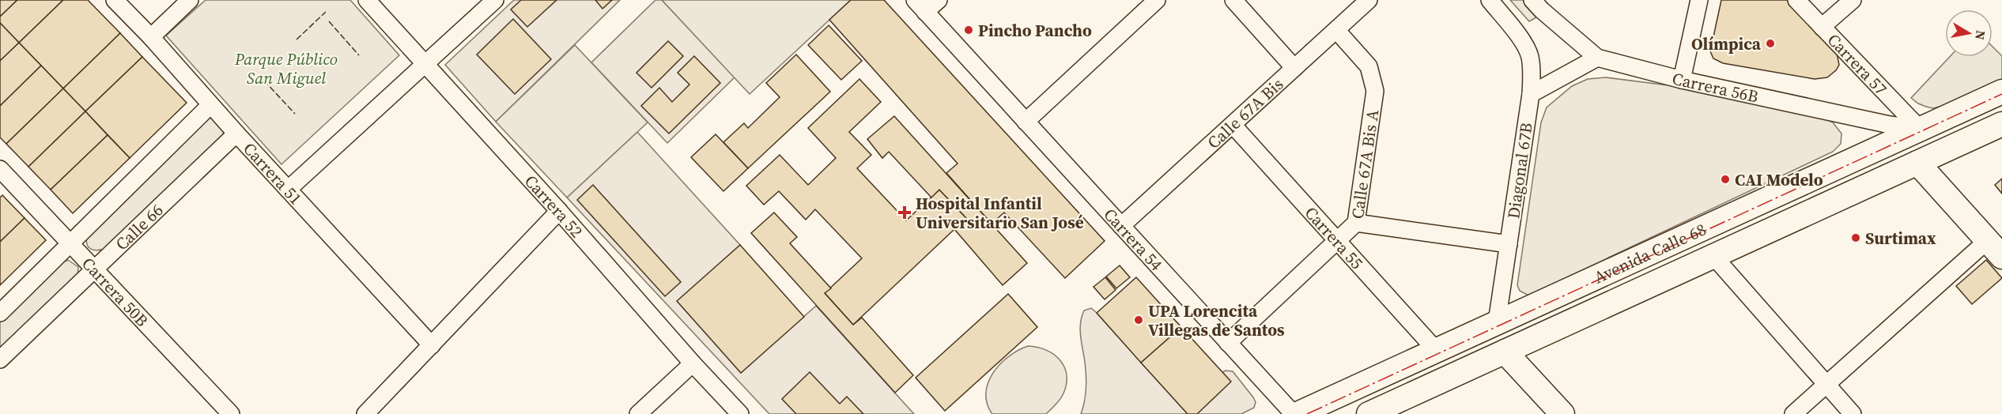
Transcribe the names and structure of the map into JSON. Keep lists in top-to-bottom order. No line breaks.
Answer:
{"streets":{"main road":["Avenida Calle 68"],"street":["Carrera 57","Carrera 56B","Calle 67A Bis","Calle 67A Bis A","Diagonal 67B","Carrera 51","Carrera 52","Calle 66","Carrera 55","Carrera 54","Carrera 50B"]},"crossings":[["Carrera 57","Carrera 56B"],["Carrera 57","Avenida Calle 68"],["Carrera 56B","Avenida Calle 68"],["Calle 67A Bis","Calle 67A Bis A"],["Calle 67A Bis","Carrera 55"],["Calle 67A Bis","Carrera 54"],["Calle 67A Bis A","Carrera 55"],["Calle 67A Bis A","Carrera 54"],["Diagonal 67B","Avenida Calle 68"],["Carrera 51","Calle 66"],["Calle 66","Carrera 50B"],["Carrera 55","Avenida Calle 68"]],"parks":["Parque Público San Miguel"],"places":{"other":["Pincho Pancho","Olímpica","CAI Modelo","Surtimax","UPA Lorencita Villegas de Santos"],"health":["Hospital Infantil Universitario San José"]},"north":"right"}
